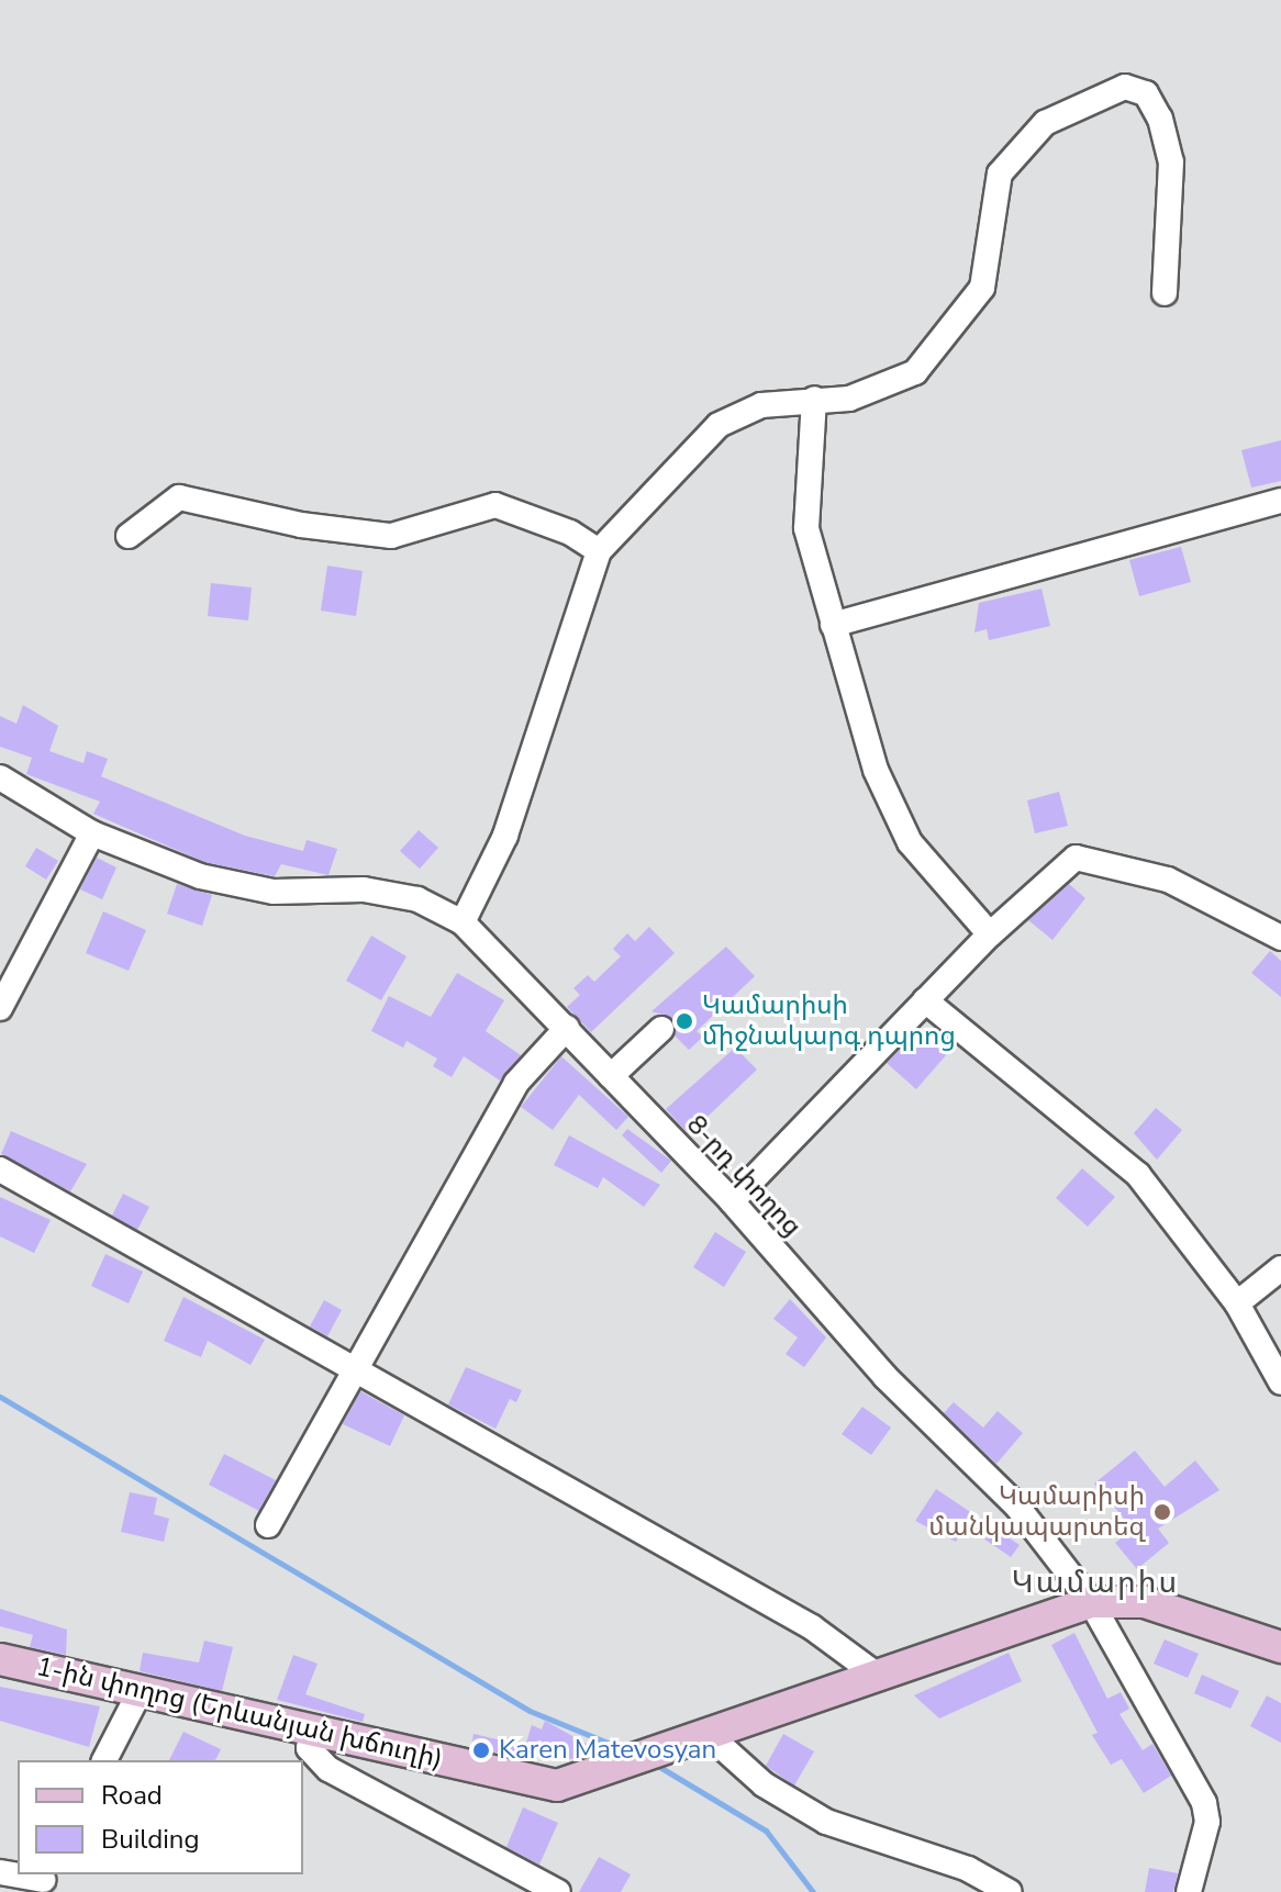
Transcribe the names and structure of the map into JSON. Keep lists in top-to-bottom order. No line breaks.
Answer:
{"streets":{"main road":["1-ին փողոց (Երևանյան խճուղի)"],"street":["8-րդ փողոց"]},"crossings":[["8-րդ փողոց","1-ին փողոց (Երևանյան խճուղի)"]],"districts":["Կամարիս"],"places":["Կամարիսի միջնակարգ դպրոց","Կամարիսի մանկապարտեզ","Karen Matevosyan"],"legend":["Road","Building"]}
